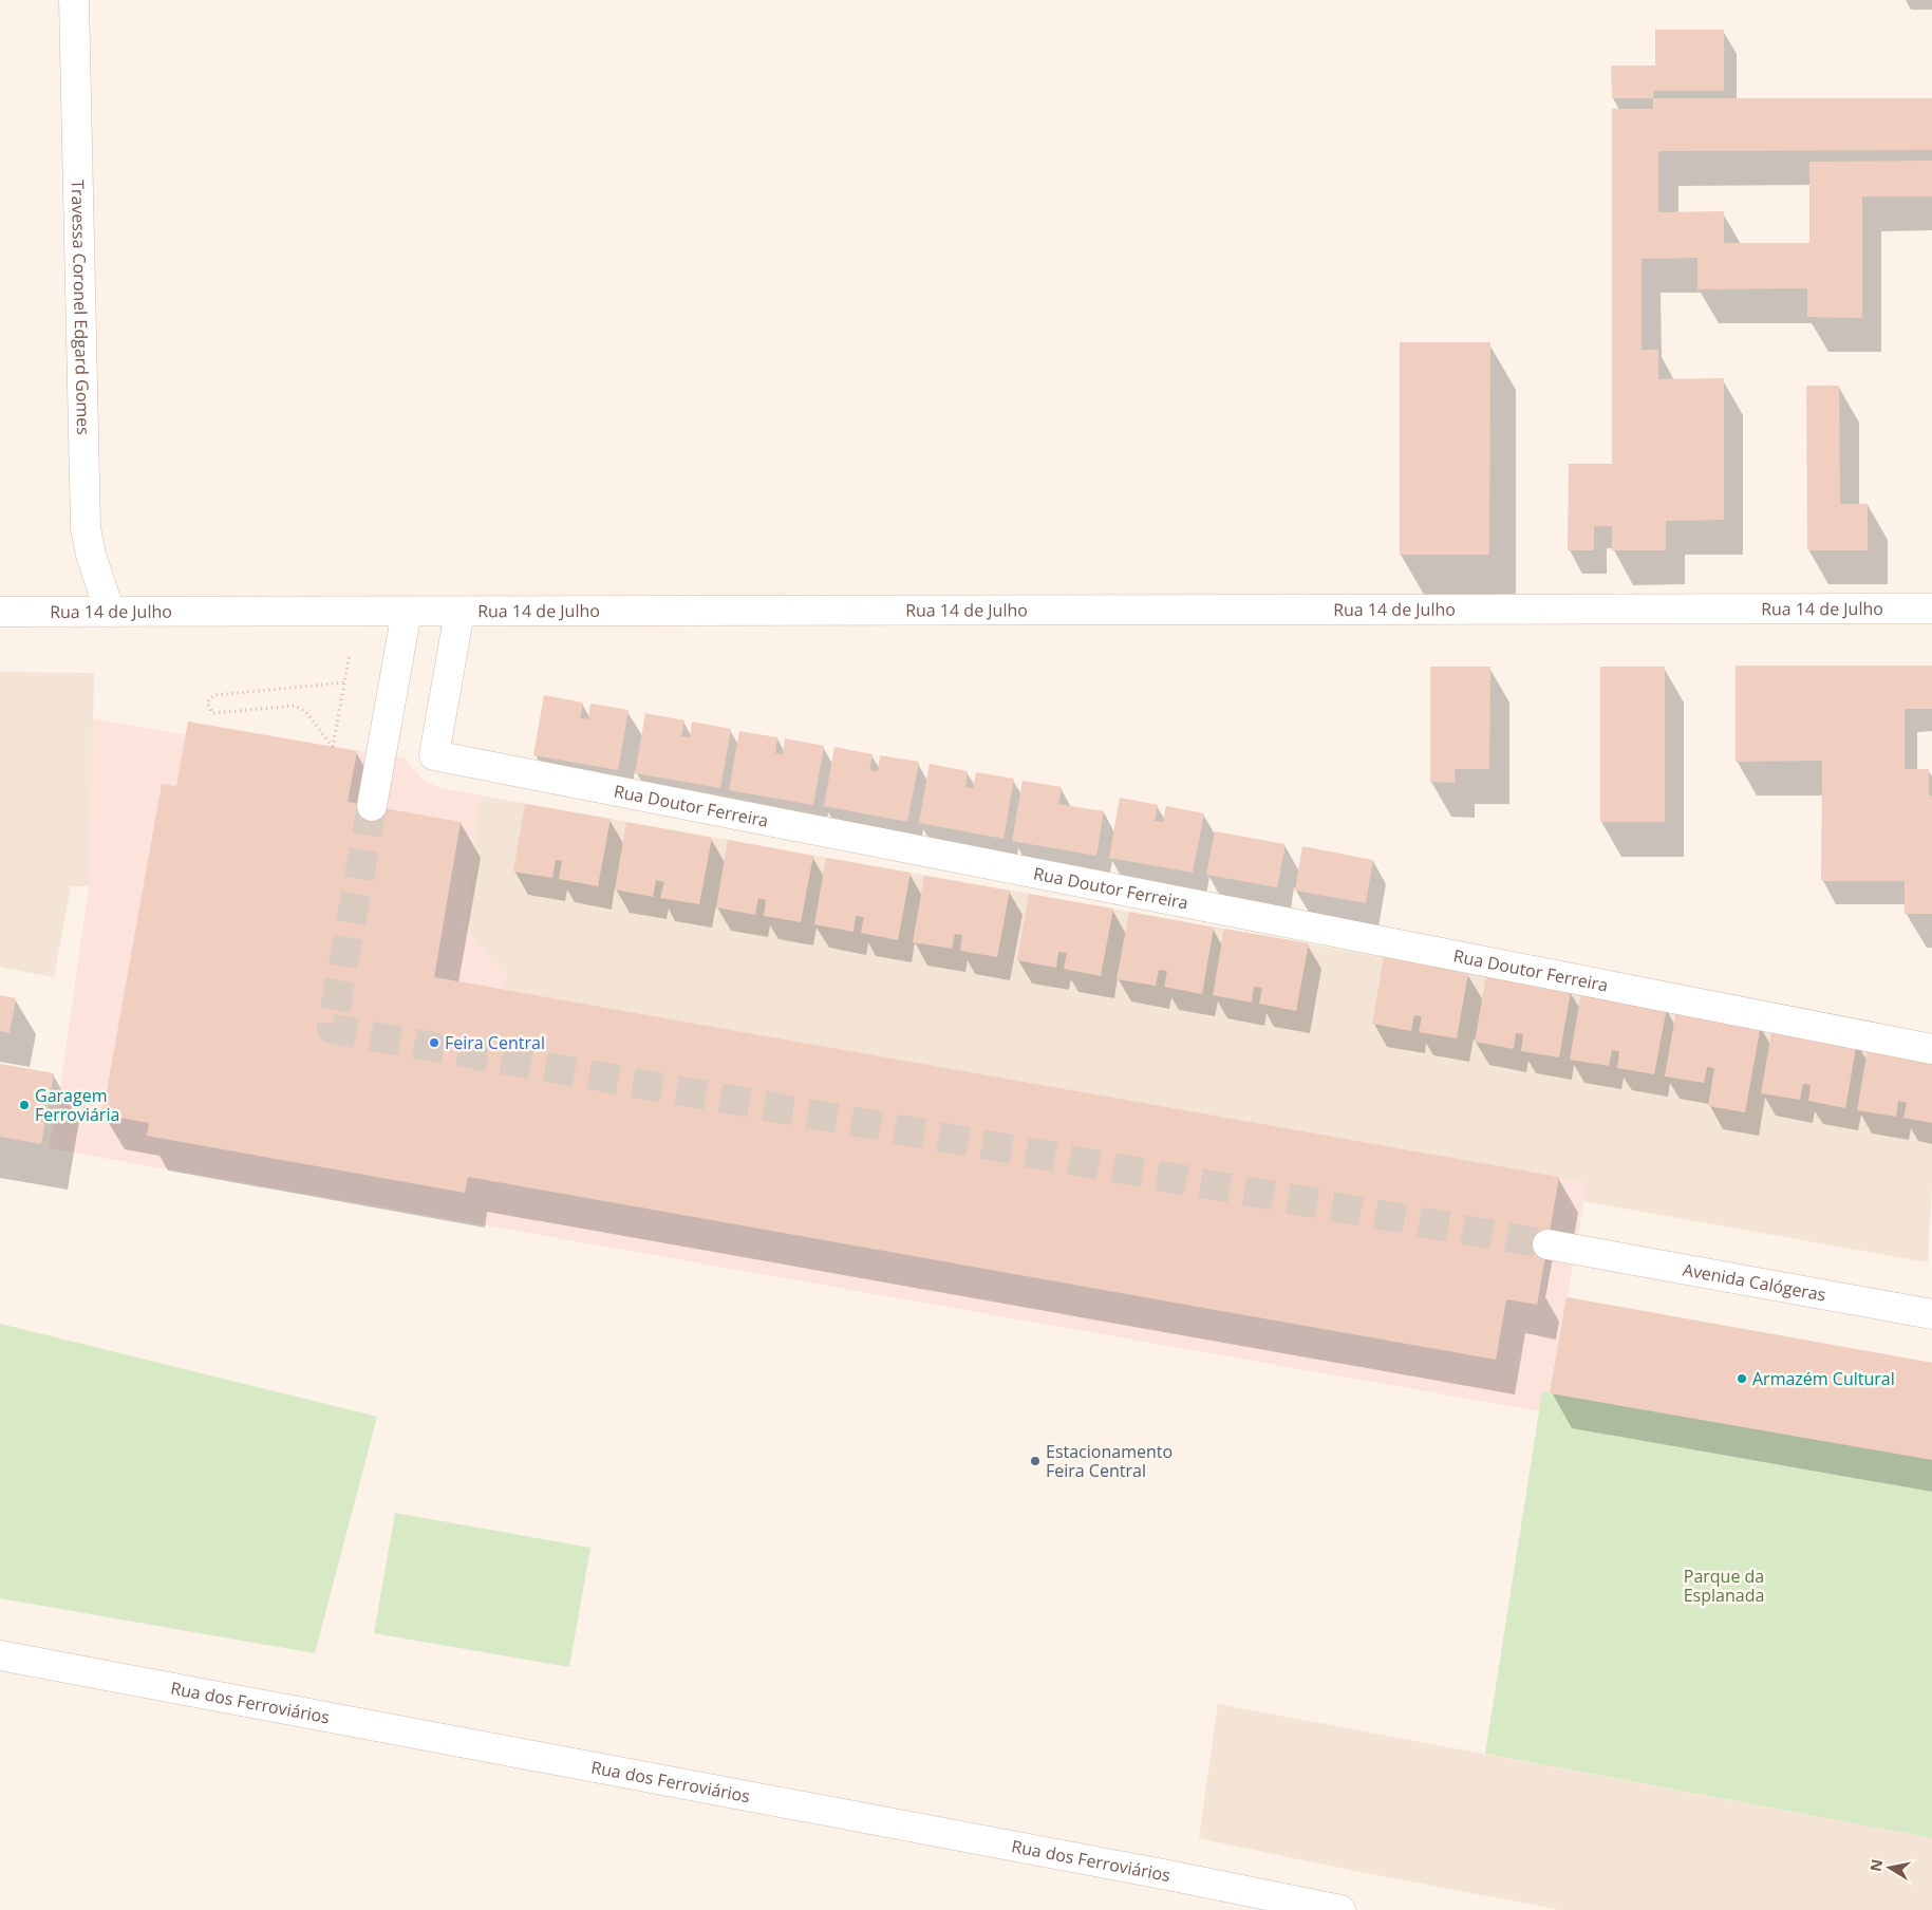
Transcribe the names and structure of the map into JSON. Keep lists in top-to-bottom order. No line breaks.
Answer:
{"streets":{"street":["Travessa Coronel Edgard Gomes","Rua 14 de Julho","Rua Doutor Ferreira","Avenida Calógeras","Rua dos Ferroviários"]},"crossings":[["Travessa Coronel Edgard Gomes","Rua 14 de Julho"],["Rua 14 de Julho","Rua Doutor Ferreira"]],"parks":["Parque da Esplanada"],"places":["Feira Central","Garagem Ferroviária","Armazém Cultural","Estacionamento Feira Central"],"north":"left"}
